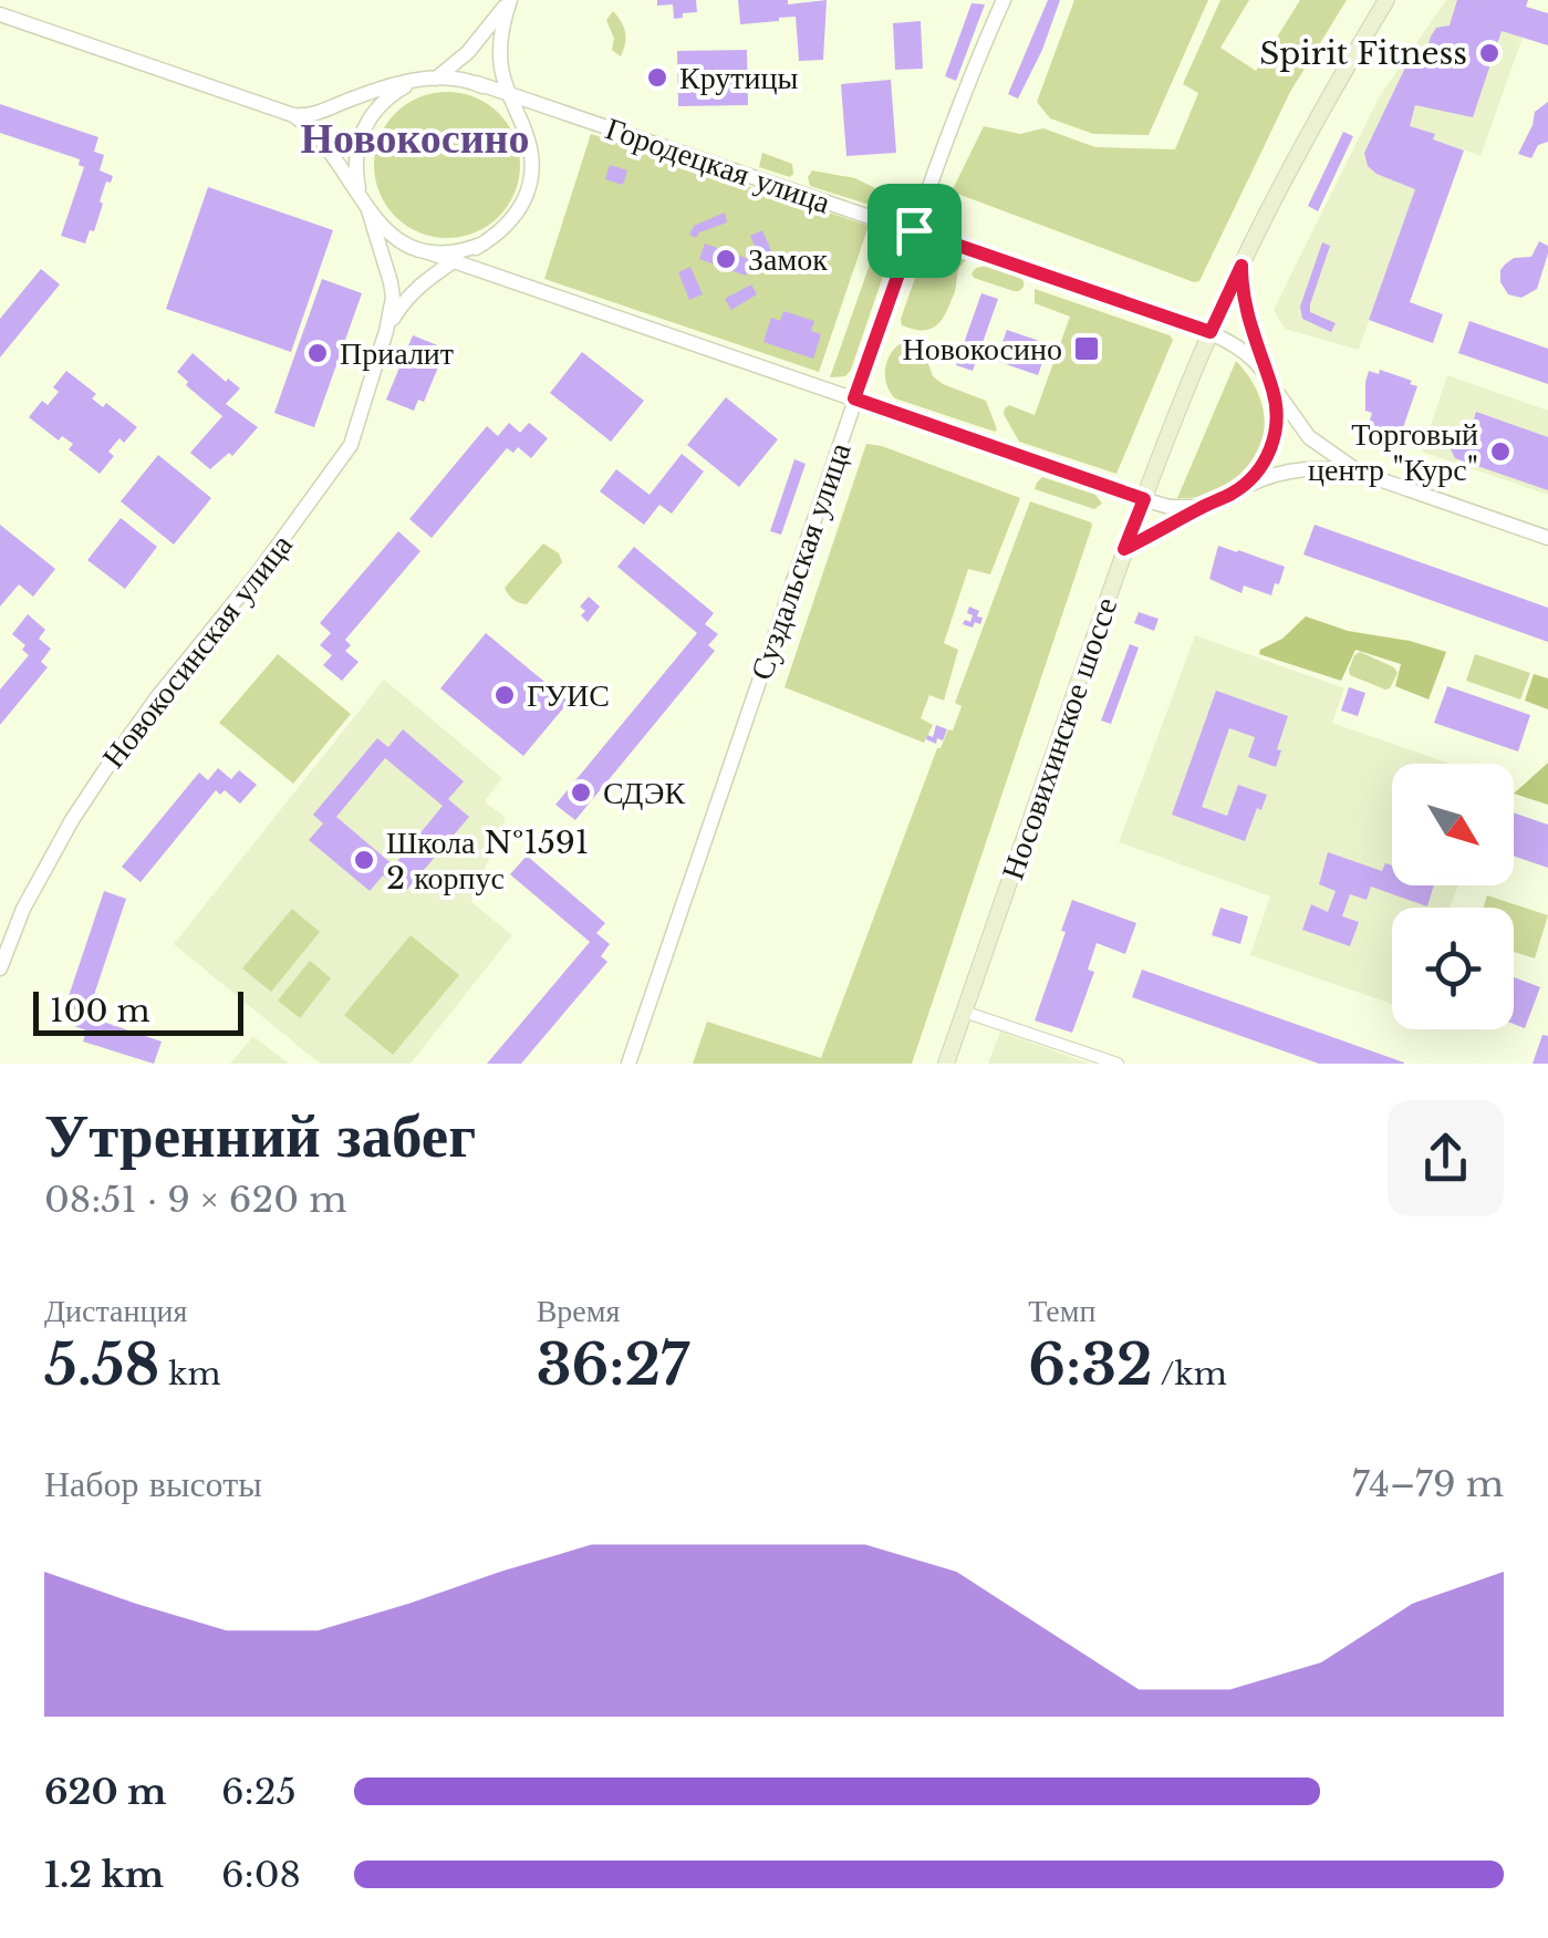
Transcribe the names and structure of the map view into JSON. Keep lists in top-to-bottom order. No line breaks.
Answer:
{"streets":{"main road":["Носовихинское шоссе"],"street":["Городецкая улица","Суздальская улица","Новокосинская улица"]},"crossings":[["Городецкая улица","Суздальская улица"],["Городецкая улица","Носовихинское шоссе"]],"districts":["Новокосино"],"places":{"other":["Spirit Fitness","Крутицы","Замок","Приалит","Торговый центр \"Курс\"","ГУИС","СДЭК","Школа №1591 2 корпус"],"transit":["Новокосино"]},"scale_bar":"100 m","north":"bottom right","page":{"scale":"100 m","heading":["Утренний забег","08:51 · 9 × 620 m"],"stats":[["Дистанция","5.58 km"],["Время","36:27"],["Темп","6:32 /km"]],"chart":["Набор высоты","74–79 m"],"list":[{"name":"620 m","note":"6:25"},{"name":"1.2 km","note":"6:08"}]}}
